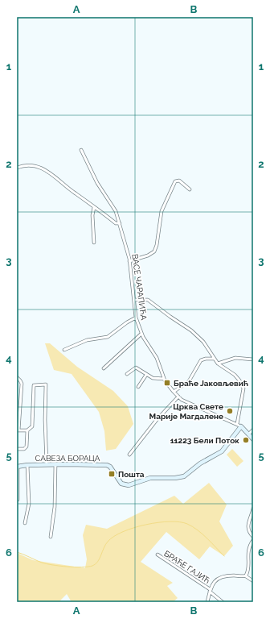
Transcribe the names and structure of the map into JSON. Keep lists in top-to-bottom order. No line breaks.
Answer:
{"streets":{"street":["ВАСЕ ЧАРАПИЋА","САВЕЗА БОРАЦА","БРАЋЕ ГАЈИЋ"]},"crossings":[["ВАСЕ ЧАРАПИЋА","САВЕЗА БОРАЦА"]],"places":{"transit":["Браће Јаковљевић","Пошта"],"other":["Црква Свете Марије Магдалене","11223 Бели Поток"]},"grid":{"columns":["A","B"],"rows":["1","2","3","4","5","6"]}}
